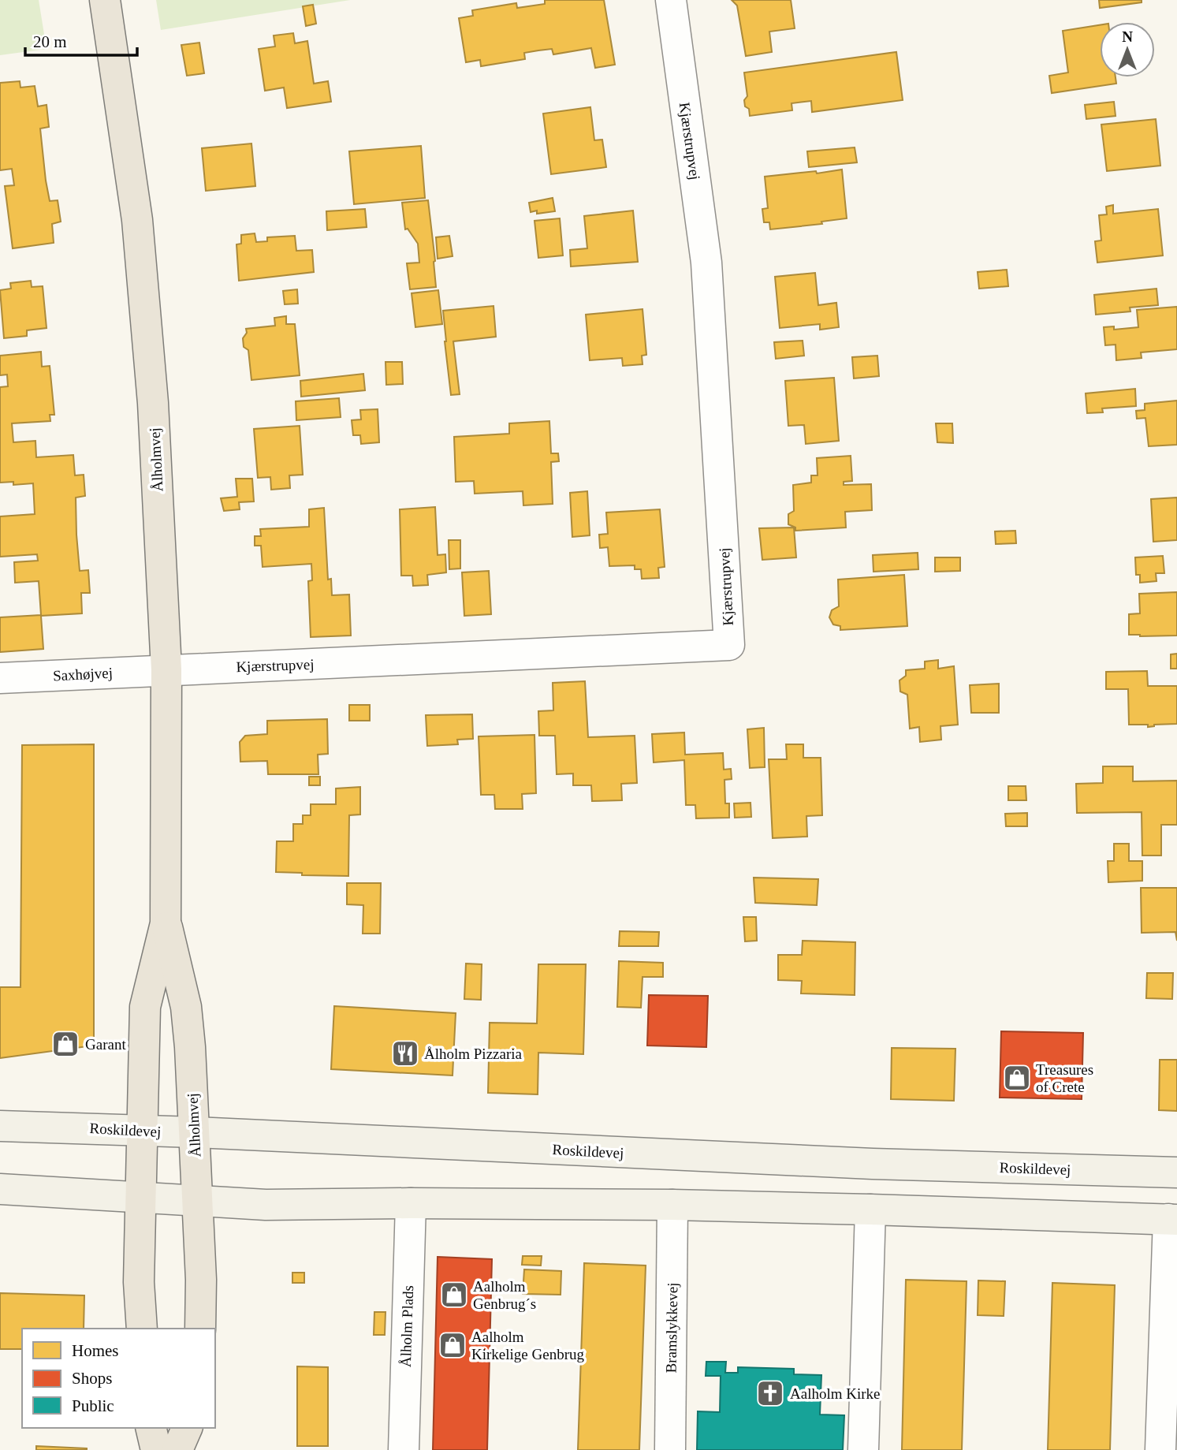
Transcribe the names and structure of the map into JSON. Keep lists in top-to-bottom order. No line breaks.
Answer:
{"streets":{"main road":["Ålholmvej"],"street":["Kjærstrupvej","Saxhøjvej","Roskildevej","Ålholm Plads","Bramslykkevej"]},"crossings":[["Kjærstrupvej","Ålholmvej"],["Kjærstrupvej","Saxhøjvej"],["Ålholmvej","Saxhøjvej"],["Ålholmvej","Roskildevej"]],"places":{"shop":["Garant","Treasures of Crete","Aalholm Genbrug´s","Aalholm Kirkelige Genbrug"],"restaurant":["Ålholm Pizzaria"],"church":["Aalholm Kirke"]},"legend":["Homes","Shops","Public"],"scale_bar":"20 m","north":"top"}
